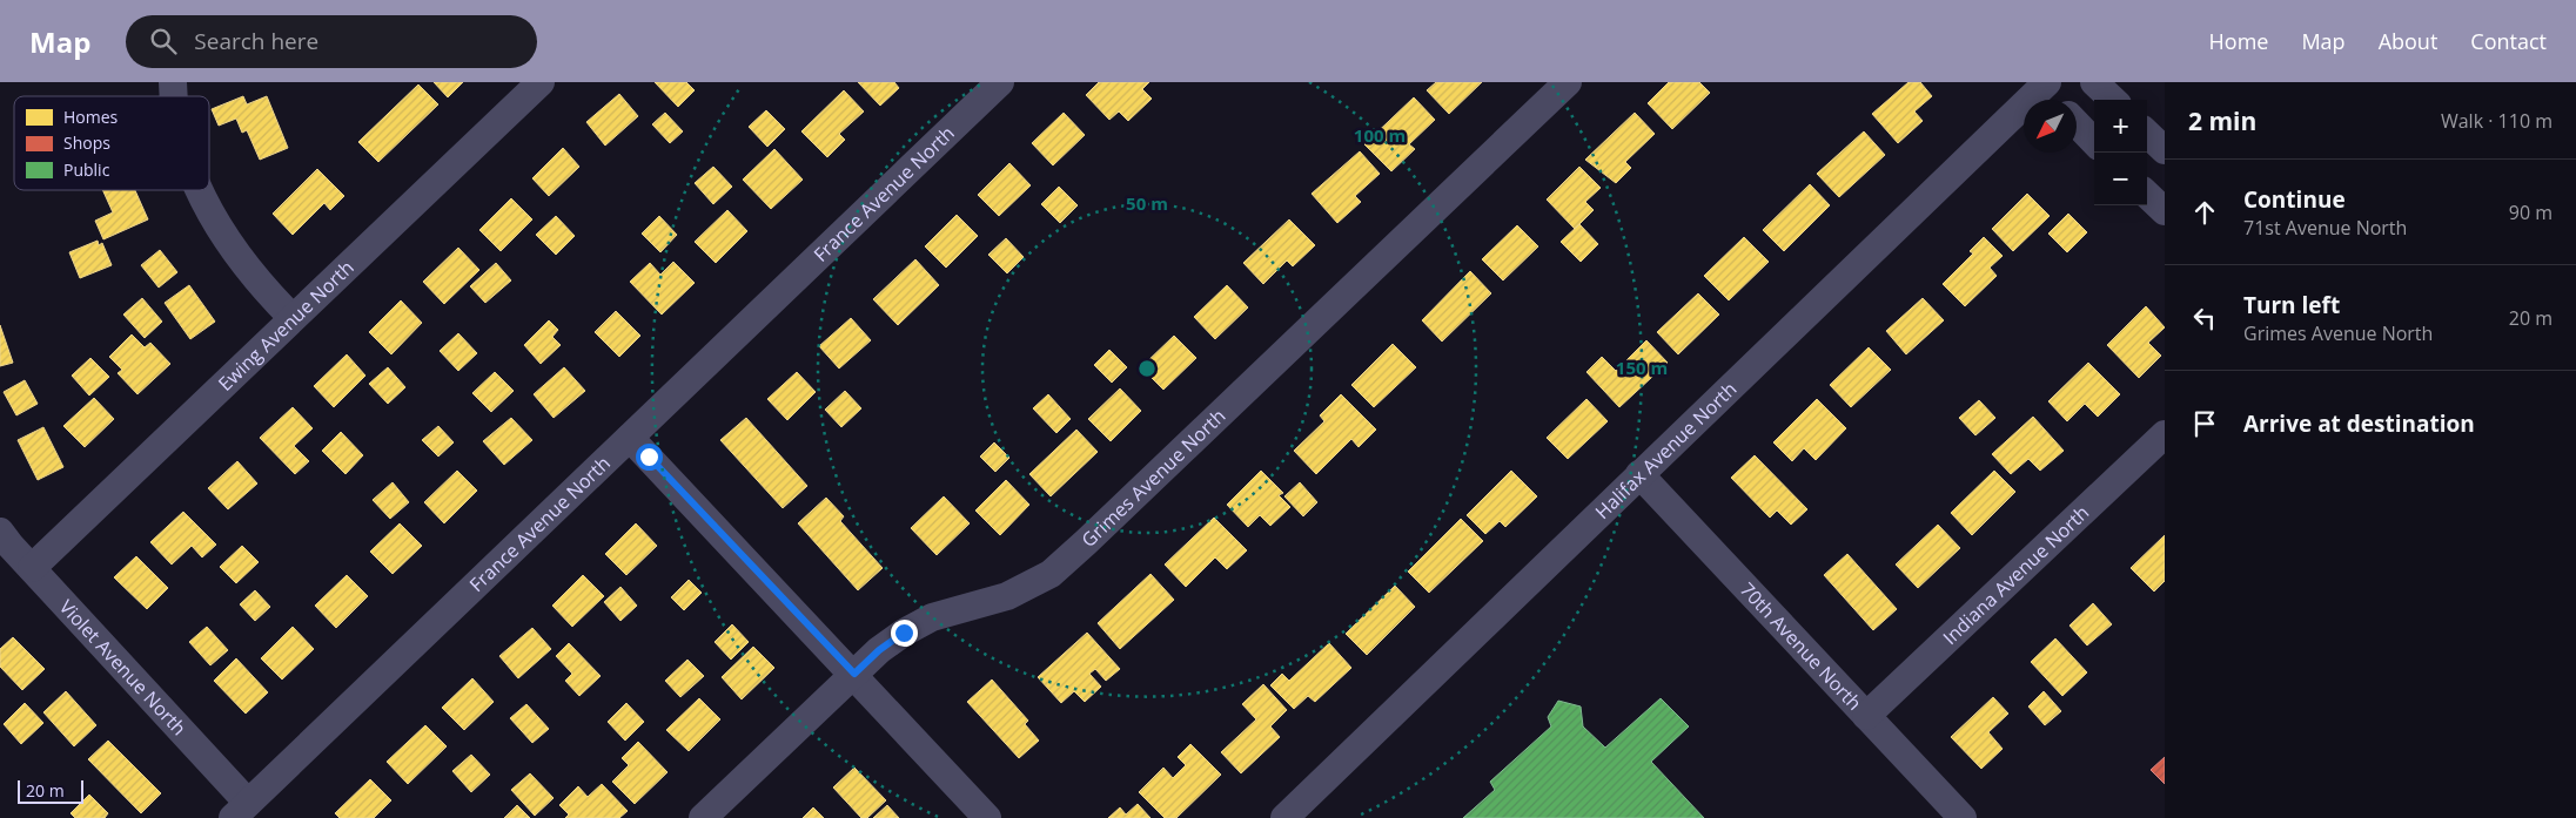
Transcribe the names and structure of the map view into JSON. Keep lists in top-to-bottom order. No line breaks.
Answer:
{"streets":{"street":["France Avenue North","Ewing Avenue North","Halifax Avenue North","Grimes Avenue North","Indiana Avenue North","70th Avenue North","Violet Avenue North"]},"crossings":[["France Avenue North","Violet Avenue North"],["Ewing Avenue North","Violet Avenue North"],["Halifax Avenue North","70th Avenue North"],["Indiana Avenue North","70th Avenue North"]],"legend":["Homes","Shops","Public"],"scale_bar":"20 m","north":"bottom left","page":{"header":"Map","search":"Search here","nav":["Home","Map","About","Contact"],"heading":["2 min","Walk · 110 m"],"map_buttons":["+","−"],"list":[["Continue","71st Avenue North","90 m"],["Turn left","Grimes Avenue North","20 m"],"Arrive at destination"],"scale":"20 m"},"rings":["100 m","50 m","150 m"]}
